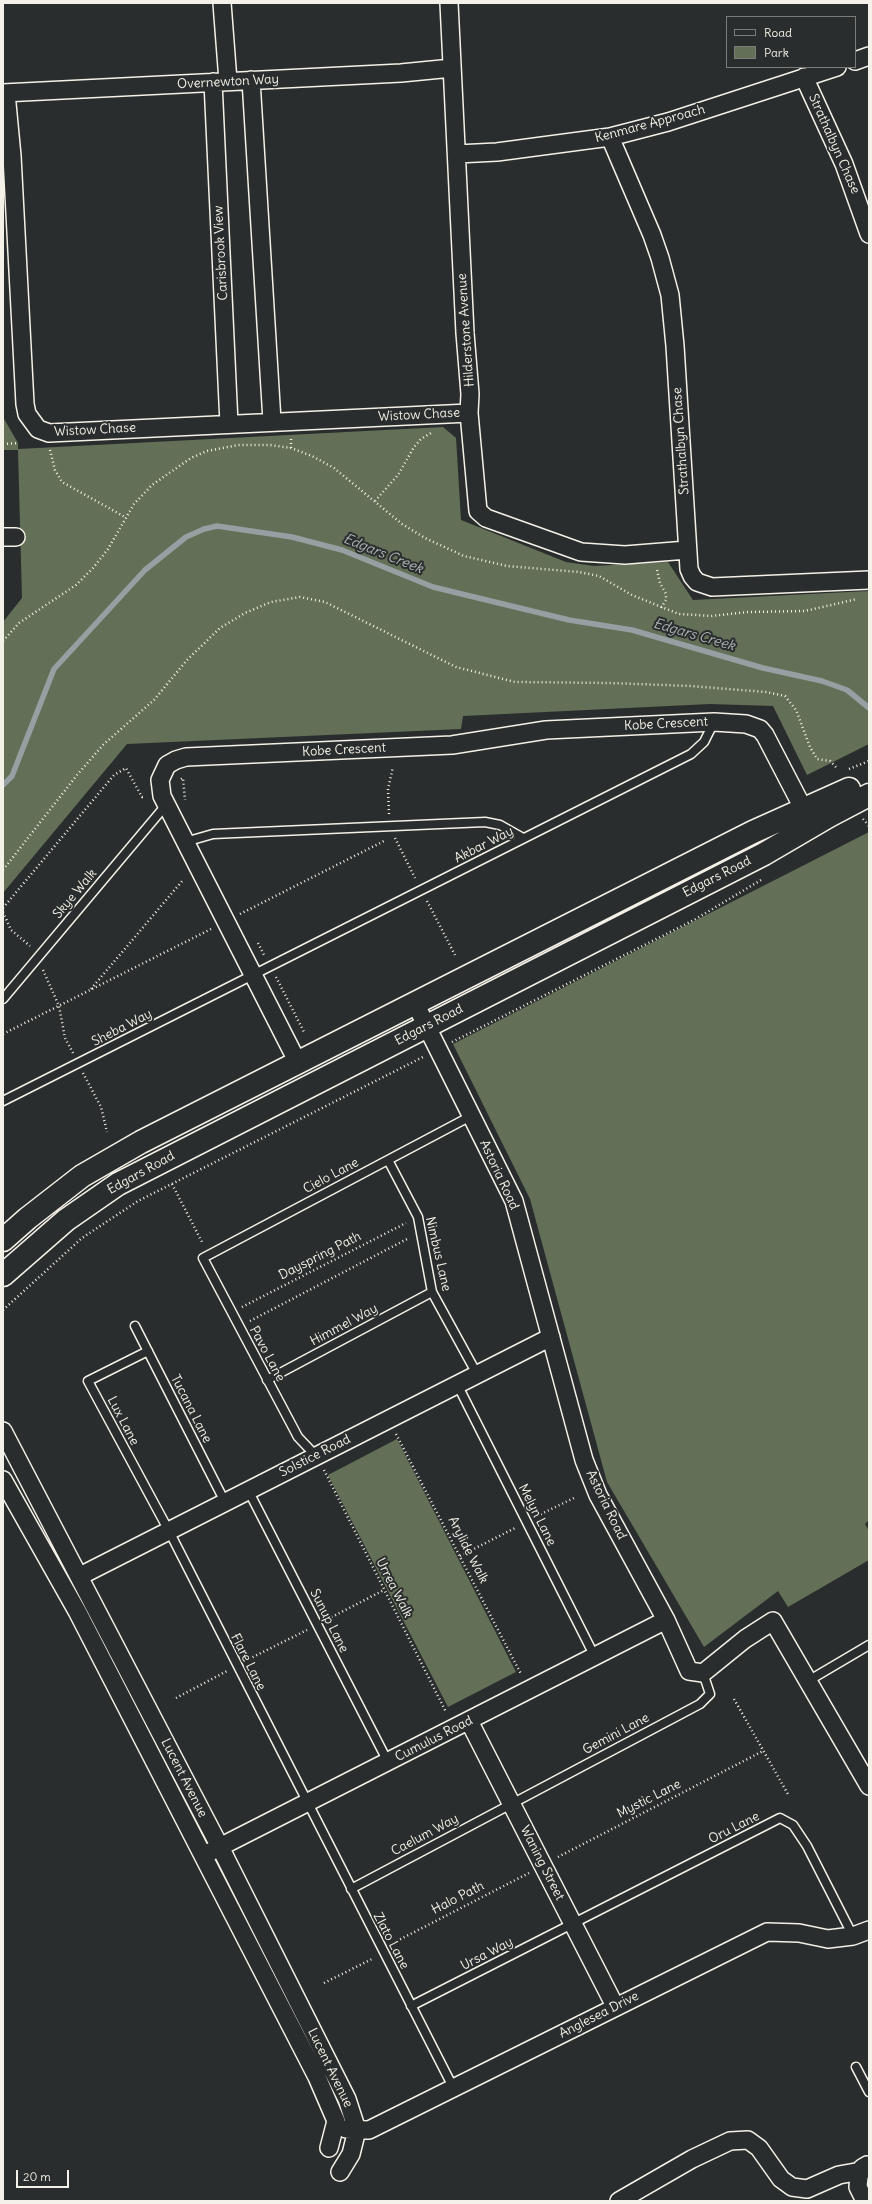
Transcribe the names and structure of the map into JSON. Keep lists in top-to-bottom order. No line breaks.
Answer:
{"streets":{"main road":["Edgars Road"],"street":["Overnewton Way","Kenmare Approach","Strathalbyn Chase","Carisbrook View","Hilderstone Avenue","Wistow Chase","Kobe Crescent","Astoria Road","Solstice Road","Cumulus Road","Lucent Avenue","Waning Street","Anglesea Drive"],"lane":["Akbar Way","Skye Walk","Sheba Way","Cielo Lane","Nimbus Lane","Himmel Way","Pavo Lane","Tucana Lane","Lux Lane","Melyn Lane","Sunup Lane","Flare Lane","Gemini Lane","Oru Lane","Caelum Way","Zlato Lane","Ursa Way"],"path":["Dayspring Path","Arylide Walk","Urrea Walk","Mystic Lane","Halo Path"]},"crossings":[["Overnewton Way","Carisbrook View"],["Overnewton Way","Hilderstone Avenue"],["Overnewton Way","Wistow Chase"],["Kenmare Approach","Strathalbyn Chase"],["Kenmare Approach","Hilderstone Avenue"],["Strathalbyn Chase","Hilderstone Avenue"],["Carisbrook View","Wistow Chase"],["Hilderstone Avenue","Wistow Chase"],["Kobe Crescent","Akbar Way"],["Kobe Crescent","Edgars Road"],["Akbar Way","Sheba Way"],["Edgars Road","Astoria Road"],["Astoria Road","Cielo Lane"],["Astoria Road","Solstice Road"],["Astoria Road","Gemini Lane"],["Astoria Road","Cumulus Road"],["Cielo Lane","Nimbus Lane"],["Cielo Lane","Pavo Lane"],["Nimbus Lane","Dayspring Path"],["Nimbus Lane","Himmel Way"],["Nimbus Lane","Solstice Road"],["Dayspring Path","Pavo Lane"],["Himmel Way","Pavo Lane"],["Pavo Lane","Solstice Road"],["Pavo Lane","Urrea Walk"],["Tucana Lane","Lux Lane"],["Tucana Lane","Solstice Road"],["Lux Lane","Solstice Road"],["Lux Lane","Flare Lane"],["Solstice Road","Melyn Lane"],["Solstice Road","Arylide Walk"],["Solstice Road","Urrea Walk"],["Solstice Road","Sunup Lane"],["Solstice Road","Flare Lane"],["Solstice Road","Lucent Avenue"],["Melyn Lane","Cumulus Road"],["Arylide Walk","Cumulus Road"],["Urrea Walk","Cumulus Road"],["Sunup Lane","Cumulus Road"],["Flare Lane","Cumulus Road"],["Flare Lane","Zlato Lane"],["Gemini Lane","Caelum Way"],["Gemini Lane","Waning Street"],["Cumulus Road","Lucent Avenue"],["Cumulus Road","Waning Street"],["Cumulus Road","Zlato Lane"],["Lucent Avenue","Anglesea Drive"],["Mystic Lane","Waning Street"],["Mystic Lane","Halo Path"],["Oru Lane","Waning Street"],["Oru Lane","Ursa Way"],["Oru Lane","Anglesea Drive"],["Caelum Way","Waning Street"],["Caelum Way","Zlato Lane"],["Waning Street","Halo Path"],["Waning Street","Ursa Way"],["Waning Street","Anglesea Drive"],["Halo Path","Zlato Lane"],["Zlato Lane","Ursa Way"],["Zlato Lane","Anglesea Drive"]],"water":["Edgars Creek"],"legend":["Road","Park"],"scale_bar":"20 m"}
